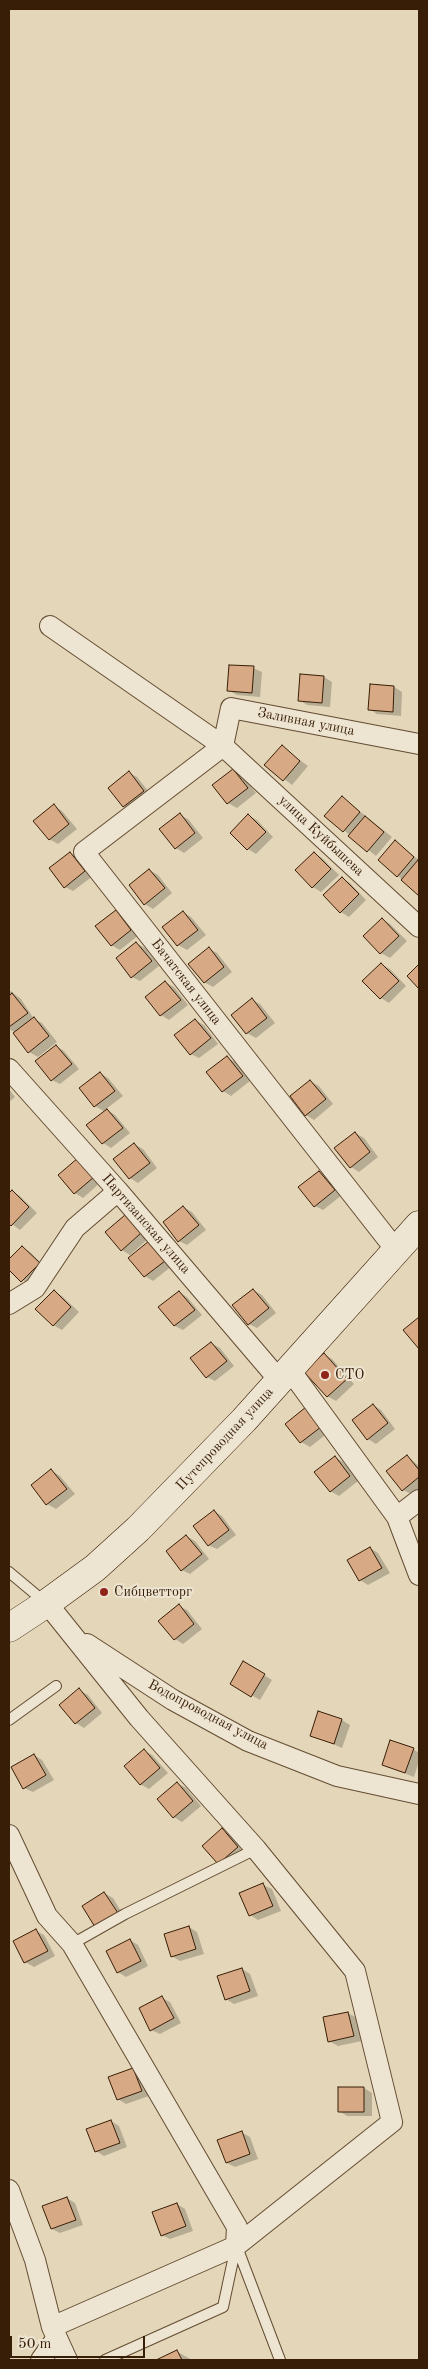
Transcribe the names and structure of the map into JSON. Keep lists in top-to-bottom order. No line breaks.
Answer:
{"streets":{"main road":["Путепроводная улица"],"street":["Заливная улица","улица Куйбышева","Бачатская улица","Партизанская улица","Водопроводная улица"]},"crossings":[["Заливная улица","улица Куйбышева"],["Заливная улица","Бачатская улица"],["улица Куйбышева","Бачатская улица"],["Бачатская улица","Путепроводная улица"],["Партизанская улица","Путепроводная улица"],["Путепроводная улица","Водопроводная улица"]],"places":["СТО","Сибцветторг"],"scale_bar":"50 m"}
